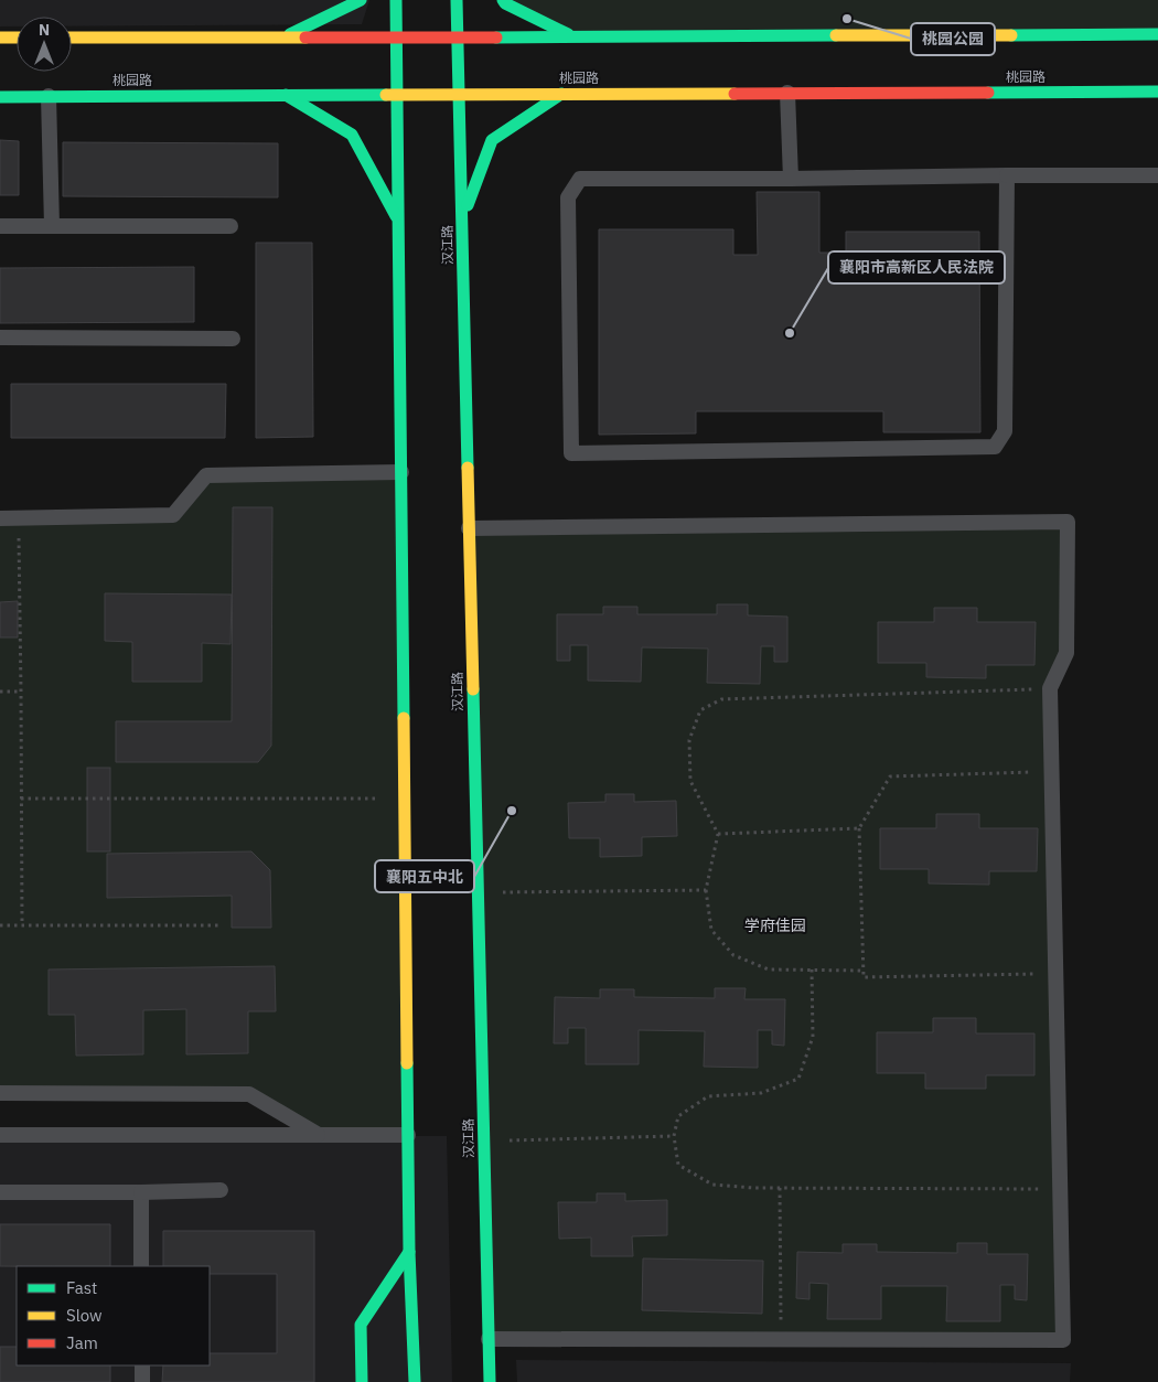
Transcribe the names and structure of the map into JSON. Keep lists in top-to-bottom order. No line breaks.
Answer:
{"streets":{"main road":["桃园路","汉江路"]},"crossings":[["桃园路","汉江路"]],"districts":["学府佳园"],"places":["桃园公园","襄阳市高新区人民法院","襄阳五中北"],"legend":["Fast","Slow","Jam"],"north":"top"}
